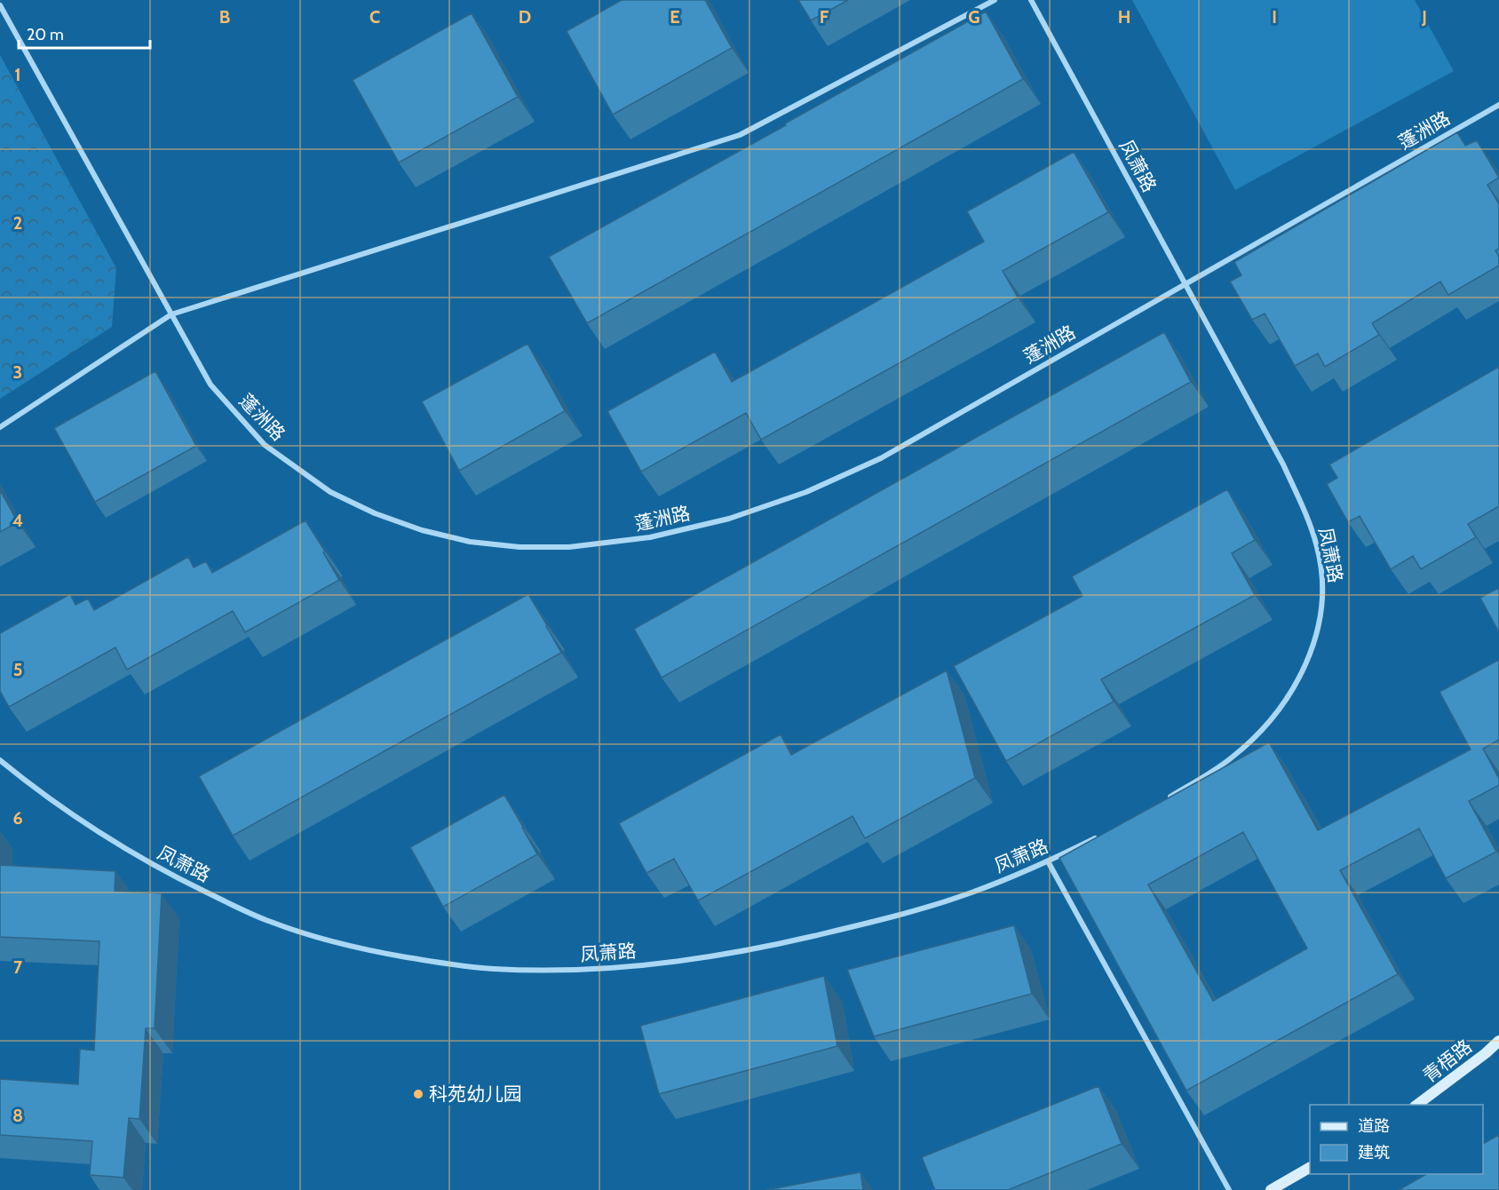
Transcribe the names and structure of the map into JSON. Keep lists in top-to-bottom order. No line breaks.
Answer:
{"streets":{"street":["蓬洲路","凤萧路","青梧路"]},"crossings":[["蓬洲路","凤萧路"]],"places":["科苑幼儿园"],"legend":["道路","建筑"],"scale_bar":"20 m","grid":{"columns":["B","C","D","E","F","G","H","I","J"],"rows":["1","2","3","4","5","6","7","8"]}}
